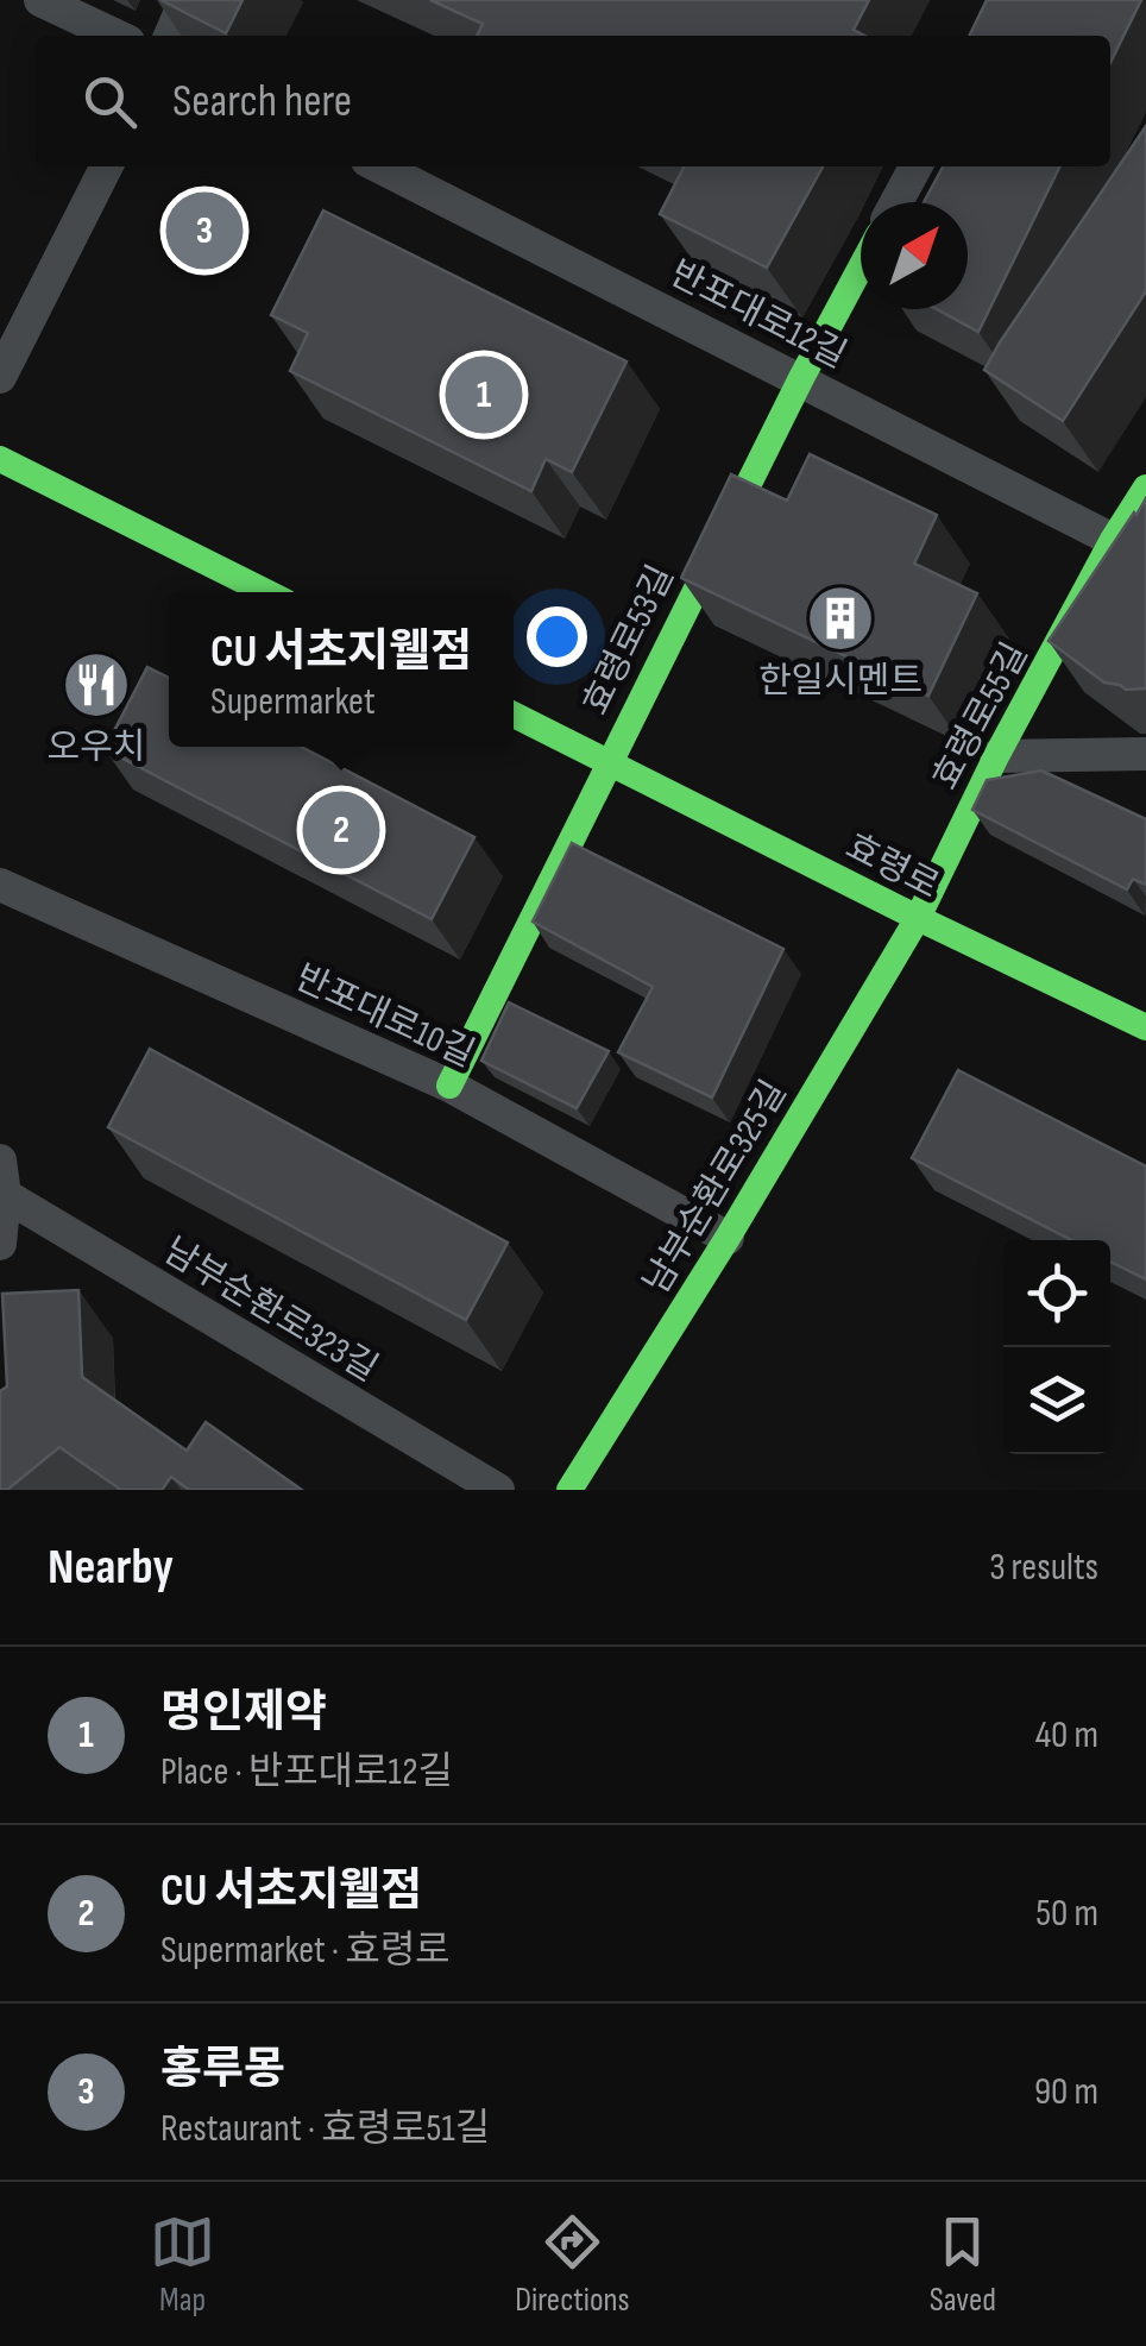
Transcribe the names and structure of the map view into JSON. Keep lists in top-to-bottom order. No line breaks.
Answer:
{"streets":{"street":["반포대로12길","효령로53길","효령로55길","효령로","반포대로10길","남부순환로325길","남부순환로323길"]},"crossings":[["반포대로12길","효령로53길"],["반포대로12길","효령로55길"],["효령로53길","효령로"],["효령로55길","효령로"],["효령로55길","남부순환로325길"],["효령로","남부순환로325길"],["반포대로10길","남부순환로325길"]],"places":{"building":["한일시멘트"],"restaurant":["오우치"]},"north":"top right","page":{"search":"Search here","pins":["3","1","2"],"popup":["CU 서초지웰점","Supermarket"],"heading":["Nearby","3 results"],"list":[{"mark":"1","name":"명인제약","note":"Place · 반포대로12길","value":"40 m"},{"mark":"2","name":"CU 서초지웰점","note":"Supermarket · 효령로","value":"50 m"},{"mark":"3","name":"홍루몽","note":"Restaurant · 효령로51길","value":"90 m"}],"nav":["Map","Directions","Saved"]}}
